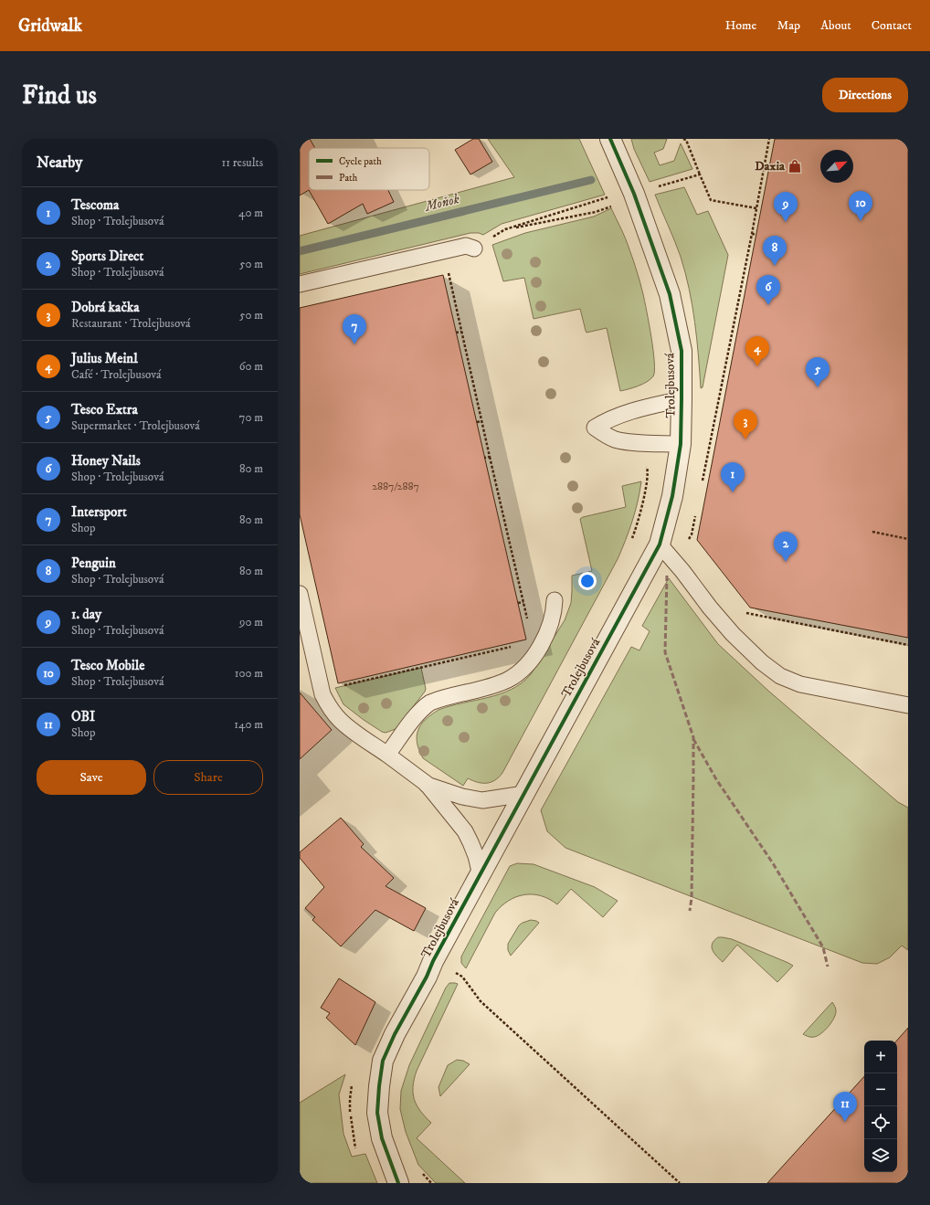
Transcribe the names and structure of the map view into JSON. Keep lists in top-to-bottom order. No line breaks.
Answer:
{"streets":{"street":["Trolejbusová"]},"water":["Moňok"],"places":{"shop":["Daxia"]},"house_numbers":["2887/2887"],"legend":["Cycle path","Path"],"north":"top right","page":{"header":"Gridwalk","nav":["Home","Map","About","Contact"],"buttons":["Directions",["Save","Share"]],"title":"Find us","heading":["Nearby","11 results"],"list":[{"mark":"1","name":"Tescoma","note":"Shop · Trolejbusová","value":"40 m"},{"mark":"2","name":"Sports Direct","note":"Shop · Trolejbusová","value":"50 m"},{"mark":"3","name":"Dobrá kačka","note":"Restaurant · Trolejbusová","value":"50 m"},{"mark":"4","name":"Julius Meinl","note":"Café · Trolejbusová","value":"60 m"},{"mark":"5","name":"Tesco Extra","note":"Supermarket · Trolejbusová","value":"70 m"},{"mark":"6","name":"Honey Nails","note":"Shop · Trolejbusová","value":"80 m"},{"mark":"7","name":"Intersport","note":"Shop","value":"80 m"},{"mark":"8","name":"Penguin","note":"Shop · Trolejbusová","value":"80 m"},{"mark":"9","name":"1. day","note":"Shop · Trolejbusová","value":"90 m"},{"mark":"10","name":"Tesco Mobile","note":"Shop · Trolejbusová","value":"100 m"},{"mark":"11","name":"OBI","note":"Shop","value":"140 m"}],"pins":["10","9","8","6","7","4","5","3","1","2","11"],"map_buttons":["+","−"]}}
